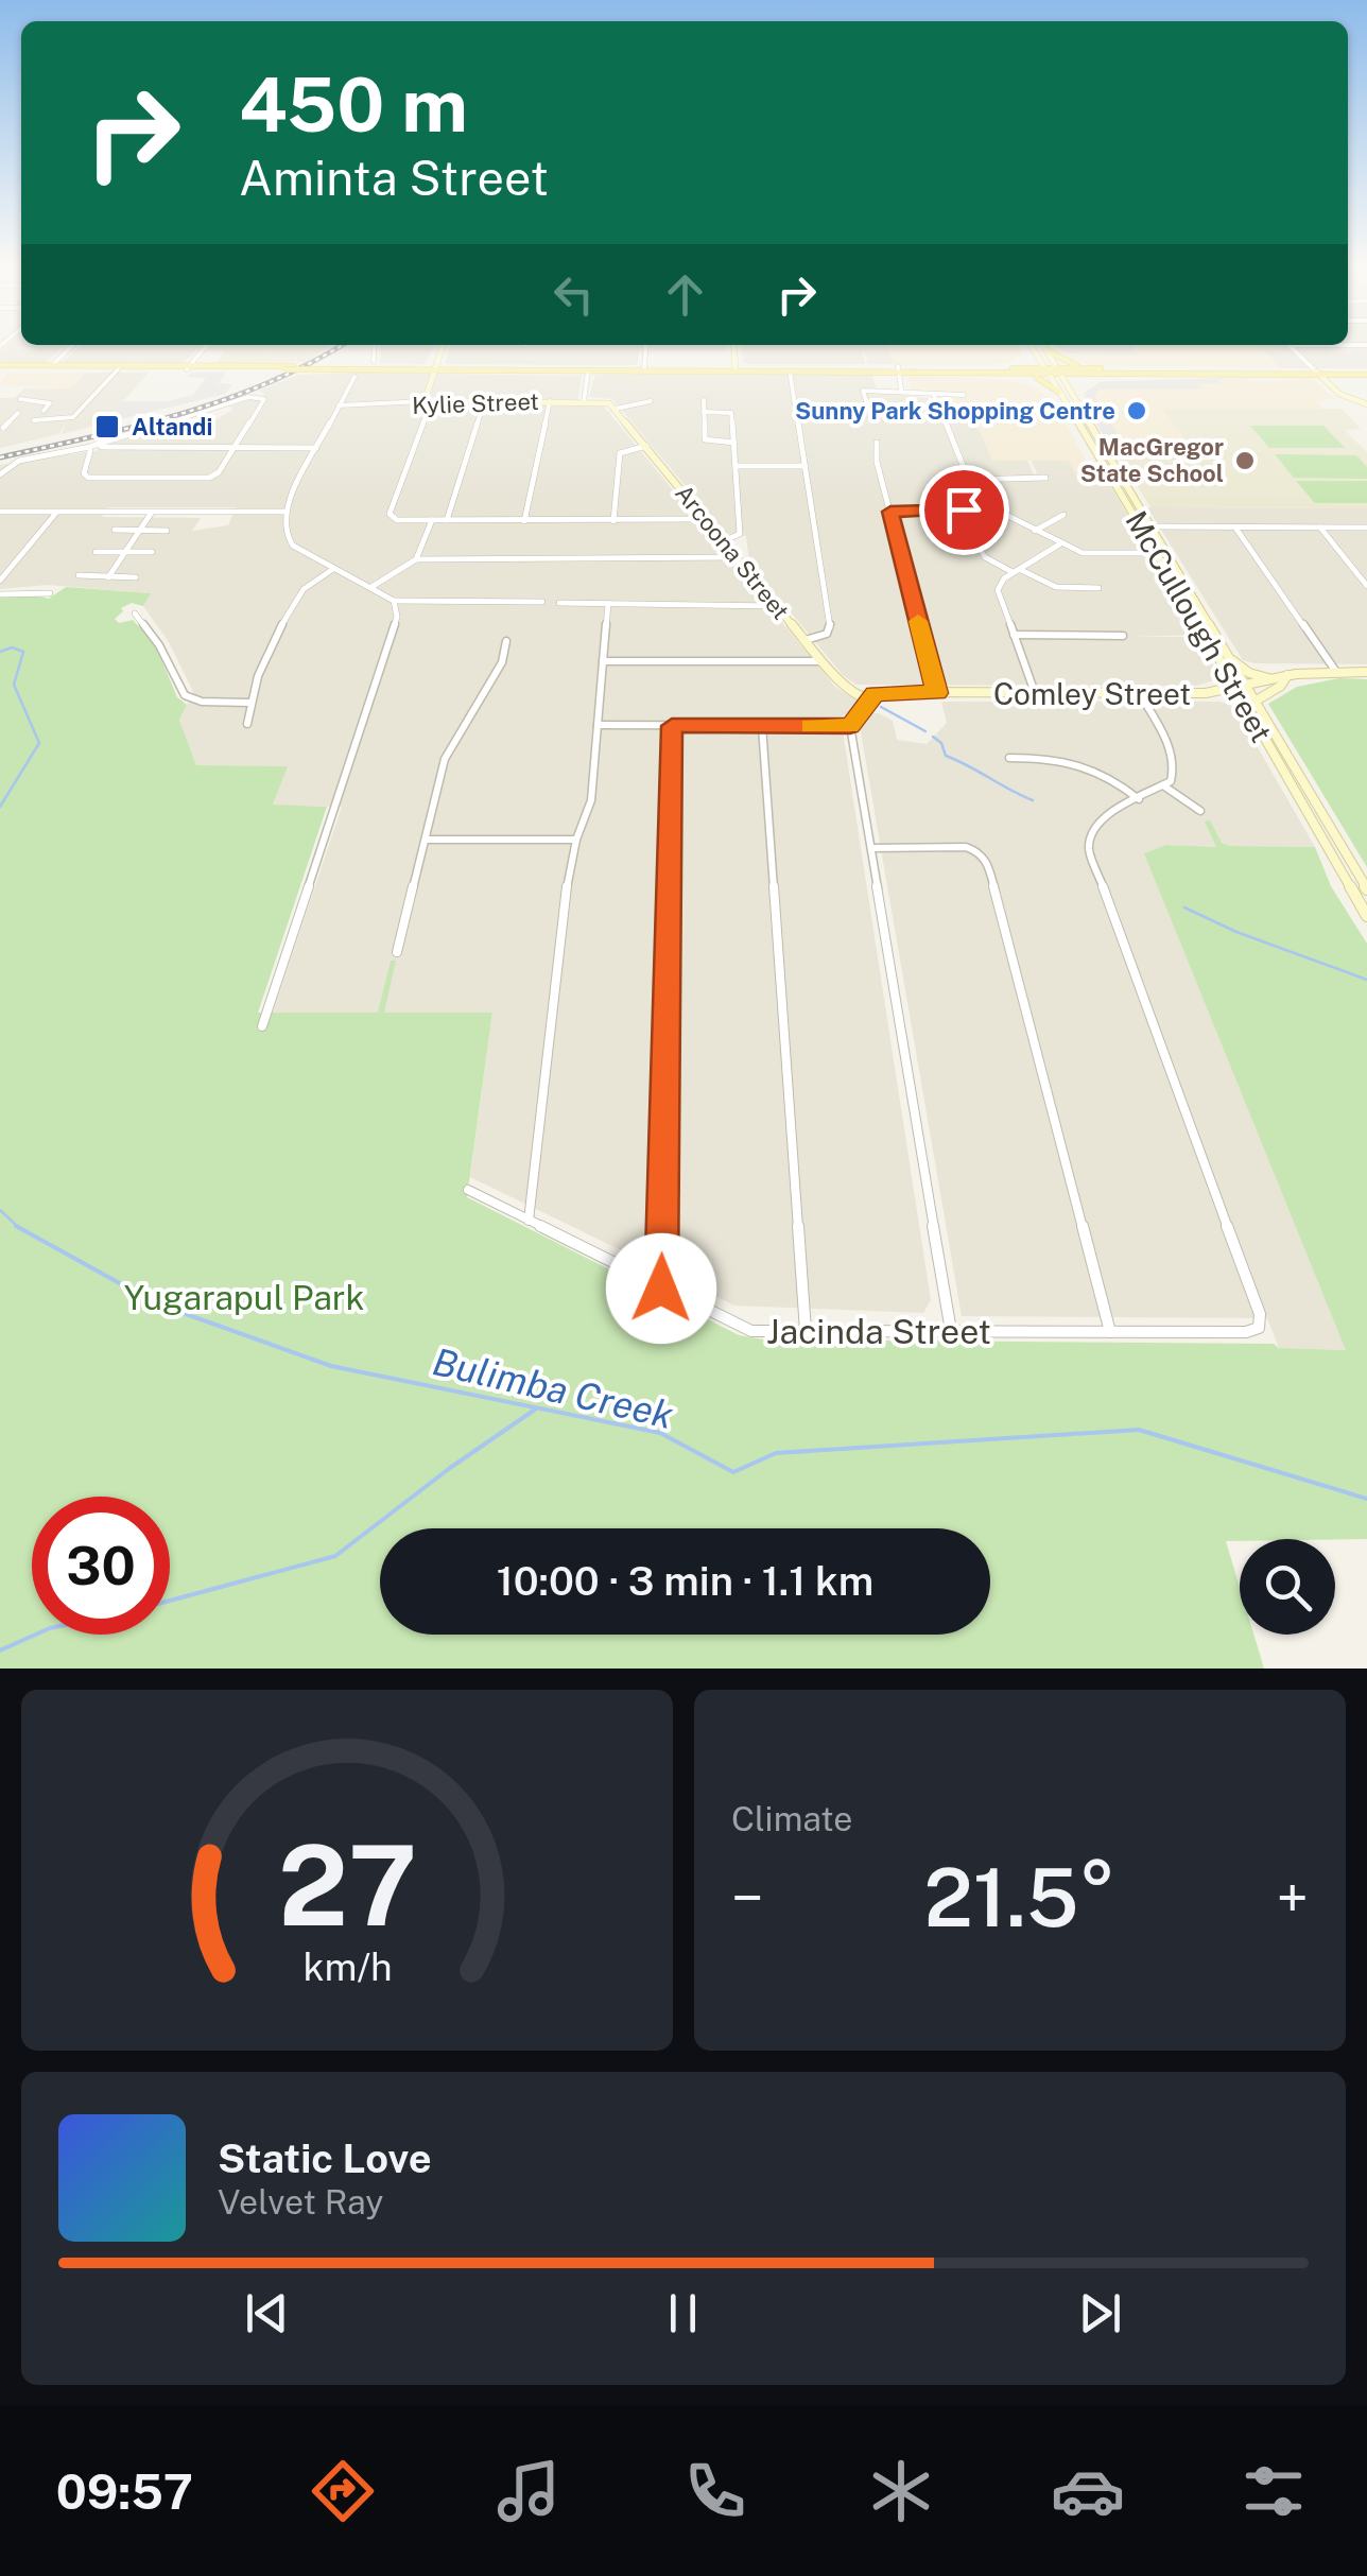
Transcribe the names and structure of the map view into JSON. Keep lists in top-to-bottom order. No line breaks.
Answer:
{"streets":{"main road":["Kylie Street","Arcoona Street","McCullough Street","Comley Street"],"street":["Jacinda Street"]},"crossings":[["Kylie Street","Arcoona Street"],["Arcoona Street","Comley Street"],["McCullough Street","Comley Street"]],"water":["Bulimba Creek"],"parks":["Yugarapul Park"],"places":{"other":["Sunny Park Shopping Centre","MacGregor State School"],"transit":["Altandi"]},"page":{"turn":["450 m","Aminta Street"],"limit":"30","trip":"10:00 · 3 min · 1.1 km","tile":"Climate","heat":["−","21.5°","+"],"song":["Static Love","Velvet Ray"],"tabs":"09:57","gauge":["27","km/h"]}}
